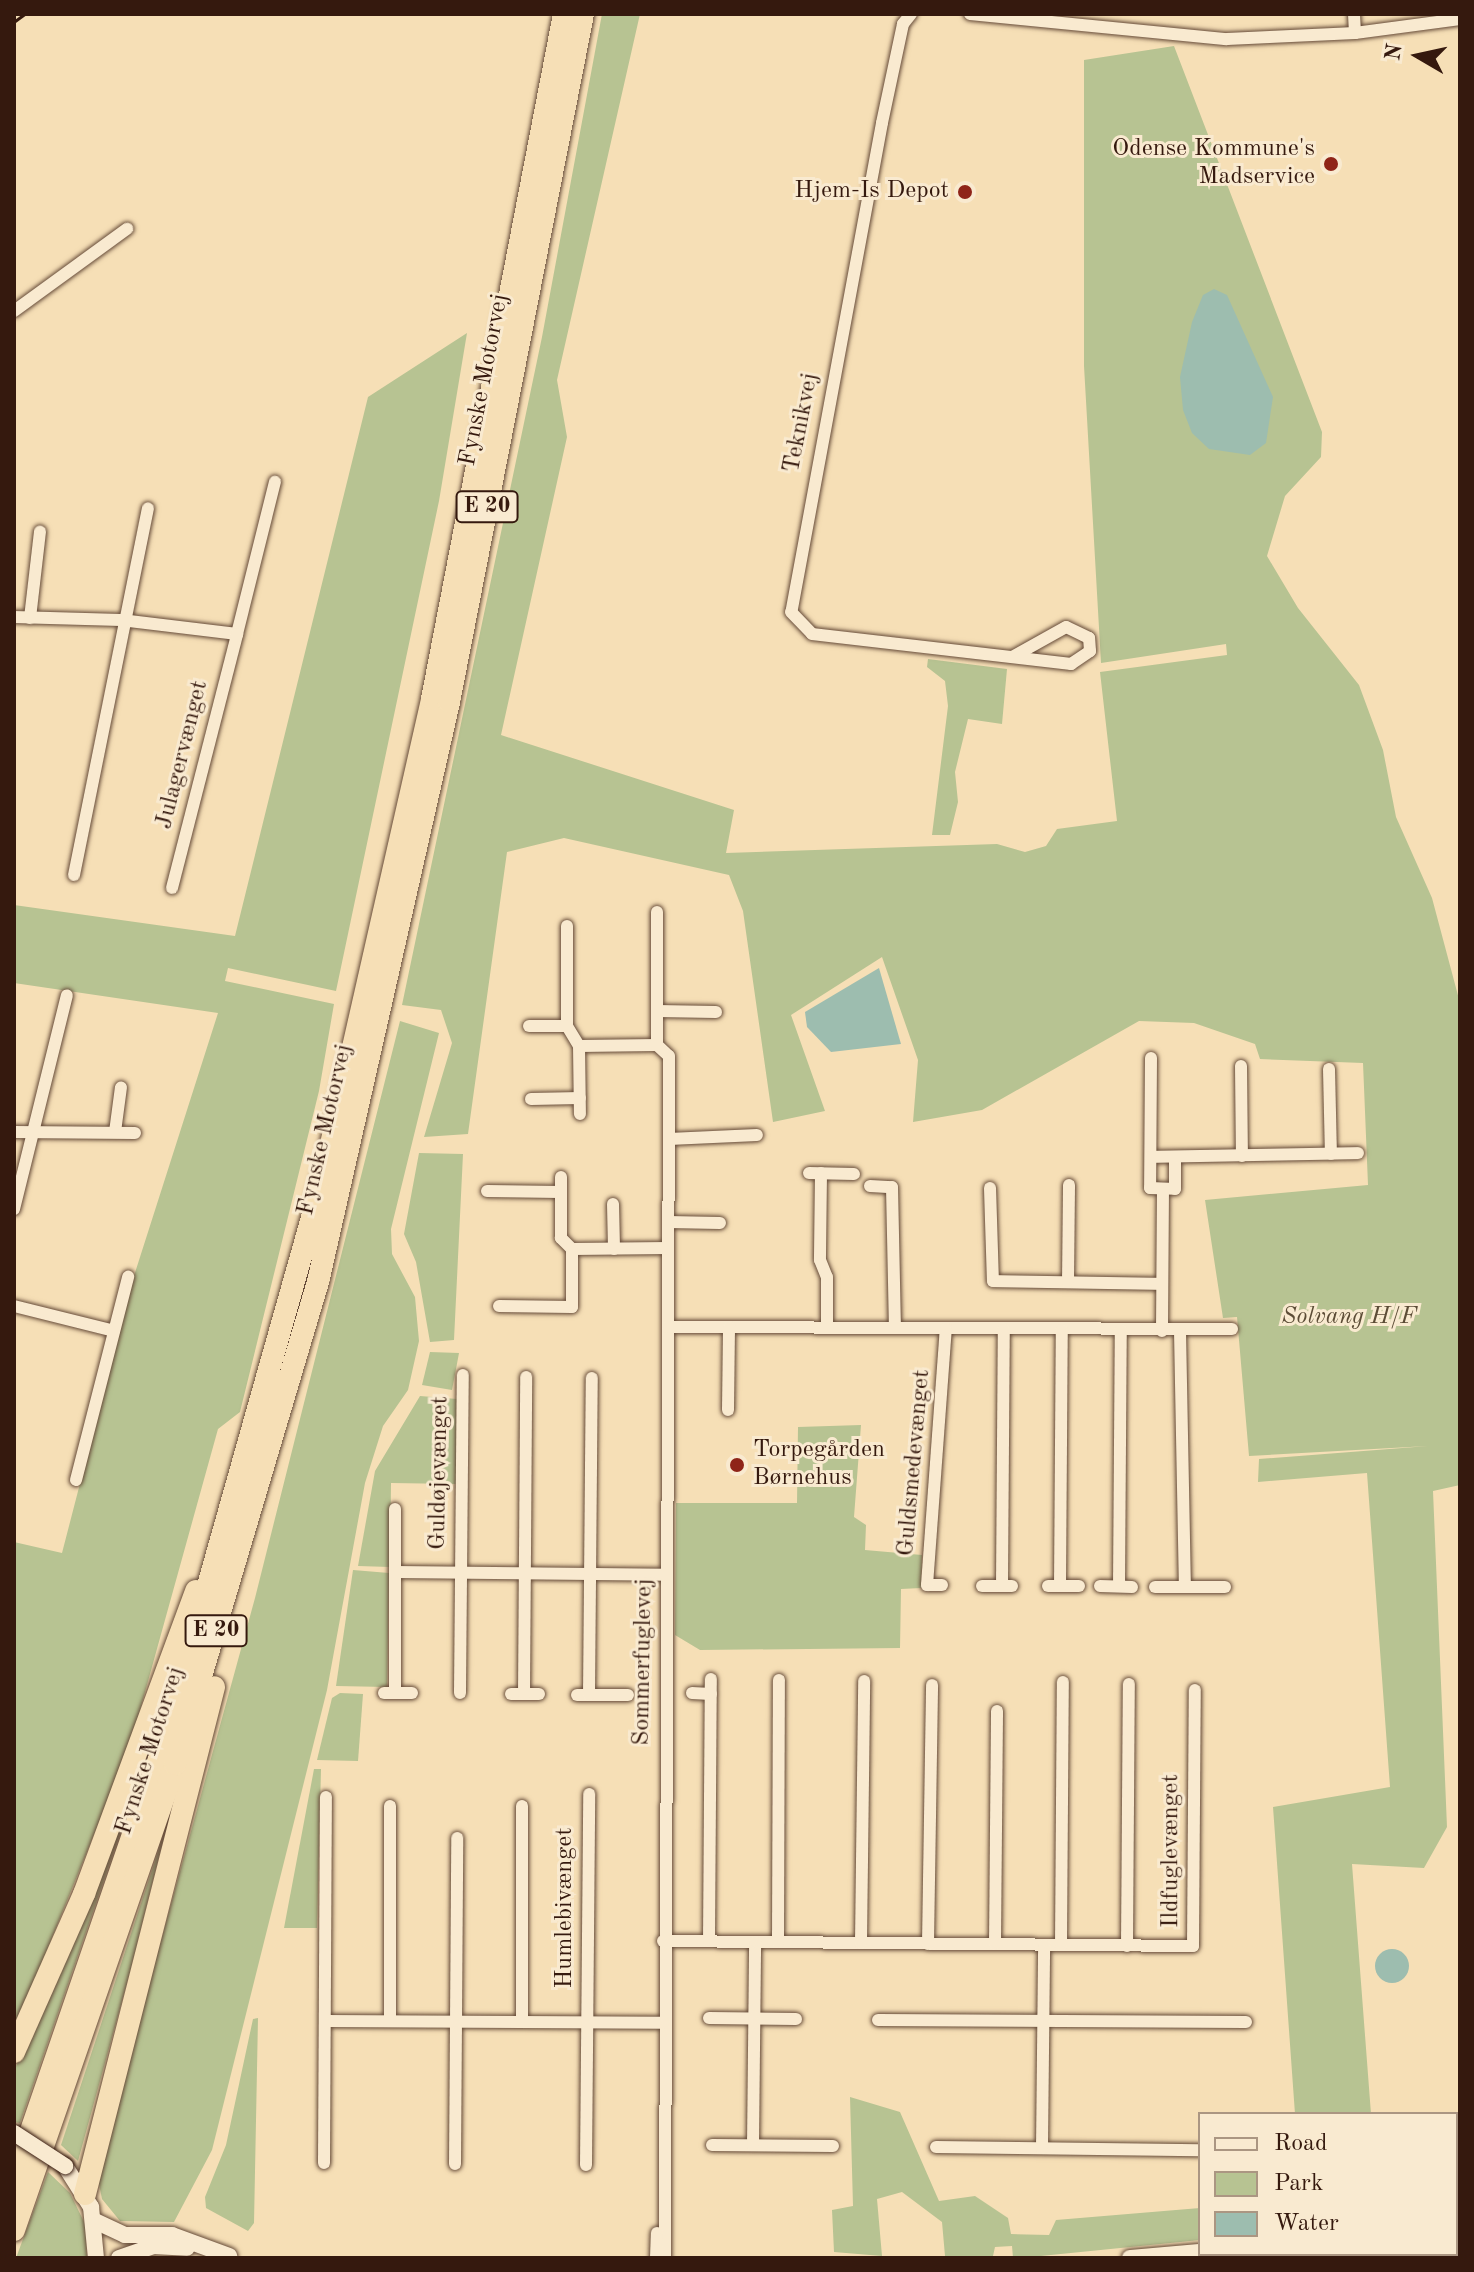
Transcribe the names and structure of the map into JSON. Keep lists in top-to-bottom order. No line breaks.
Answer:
{"streets":{"highway":["Fynske Motorvej","E 20"],"street":["Teknikvej","Julagervænget","Guldsmedevænget","Guldøjevænget","Sommerfuglevej","Ildfuglevænget","Humlebivænget"]},"crossings":[["Fynske Motorvej","E 20"],["Guldøjevænget","Sommerfuglevej"],["Sommerfuglevej","Ildfuglevænget"],["Sommerfuglevej","Humlebivænget"]],"parks":["Solvang H/F"],"places":["Odense Kommune's Madservice","Hjem-Is Depot","Torpegården Børnehus"],"legend":["Road","Park","Water"],"north":"left"}
